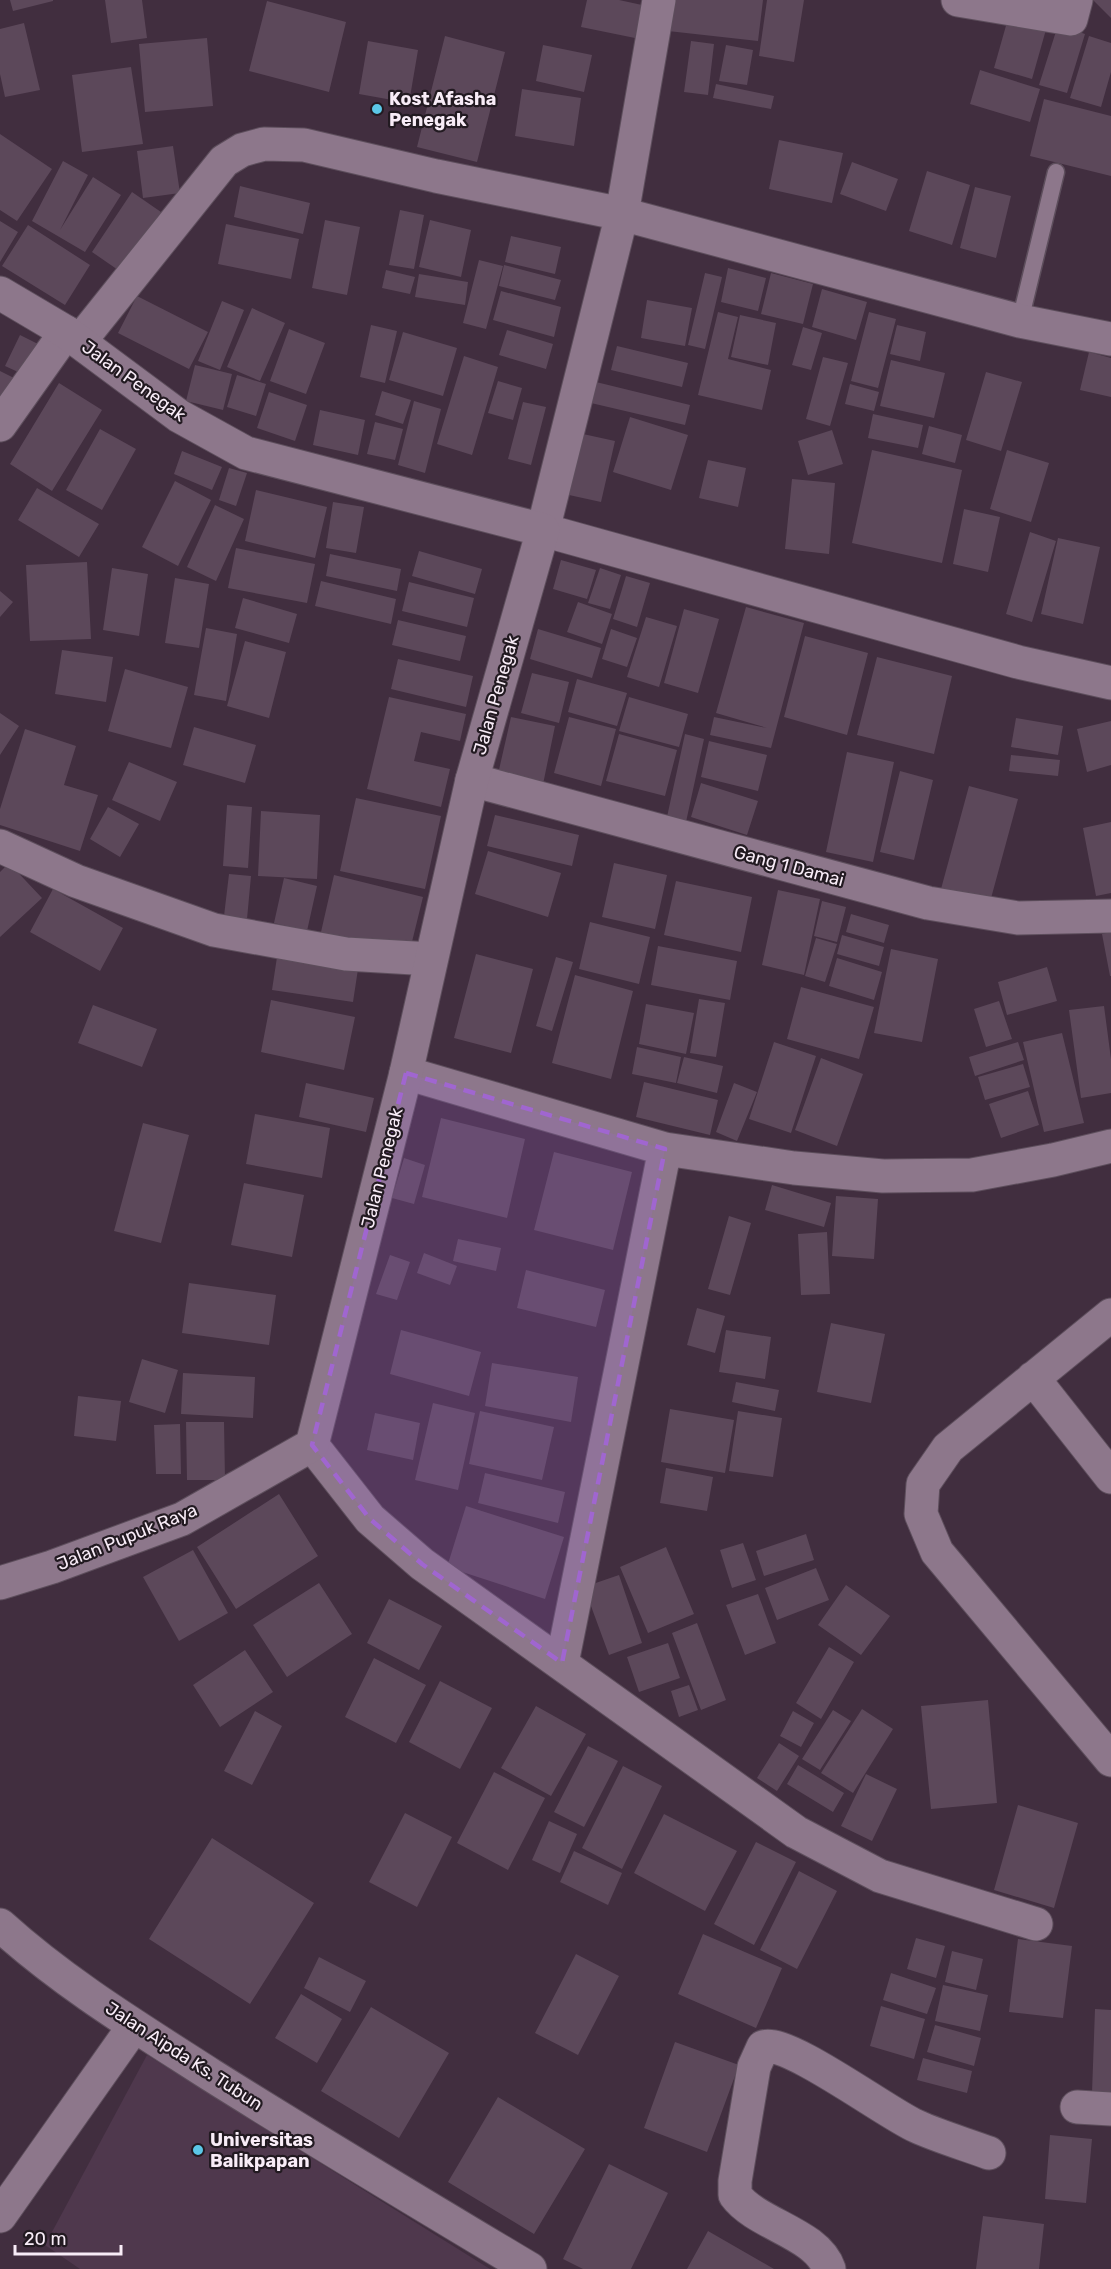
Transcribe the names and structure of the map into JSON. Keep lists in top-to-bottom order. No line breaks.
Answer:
{"streets":{"street":["Jalan Penegak","Gang 1 Damai","Jalan Pupuk Raya","Jalan Aipda Ks. Tubun"]},"crossings":[["Jalan Penegak","Gang 1 Damai"],["Jalan Penegak","Jalan Pupuk Raya"]],"places":["Kost Afasha Penegak","Universitas Balikpapan"],"scale_bar":"20 m"}
